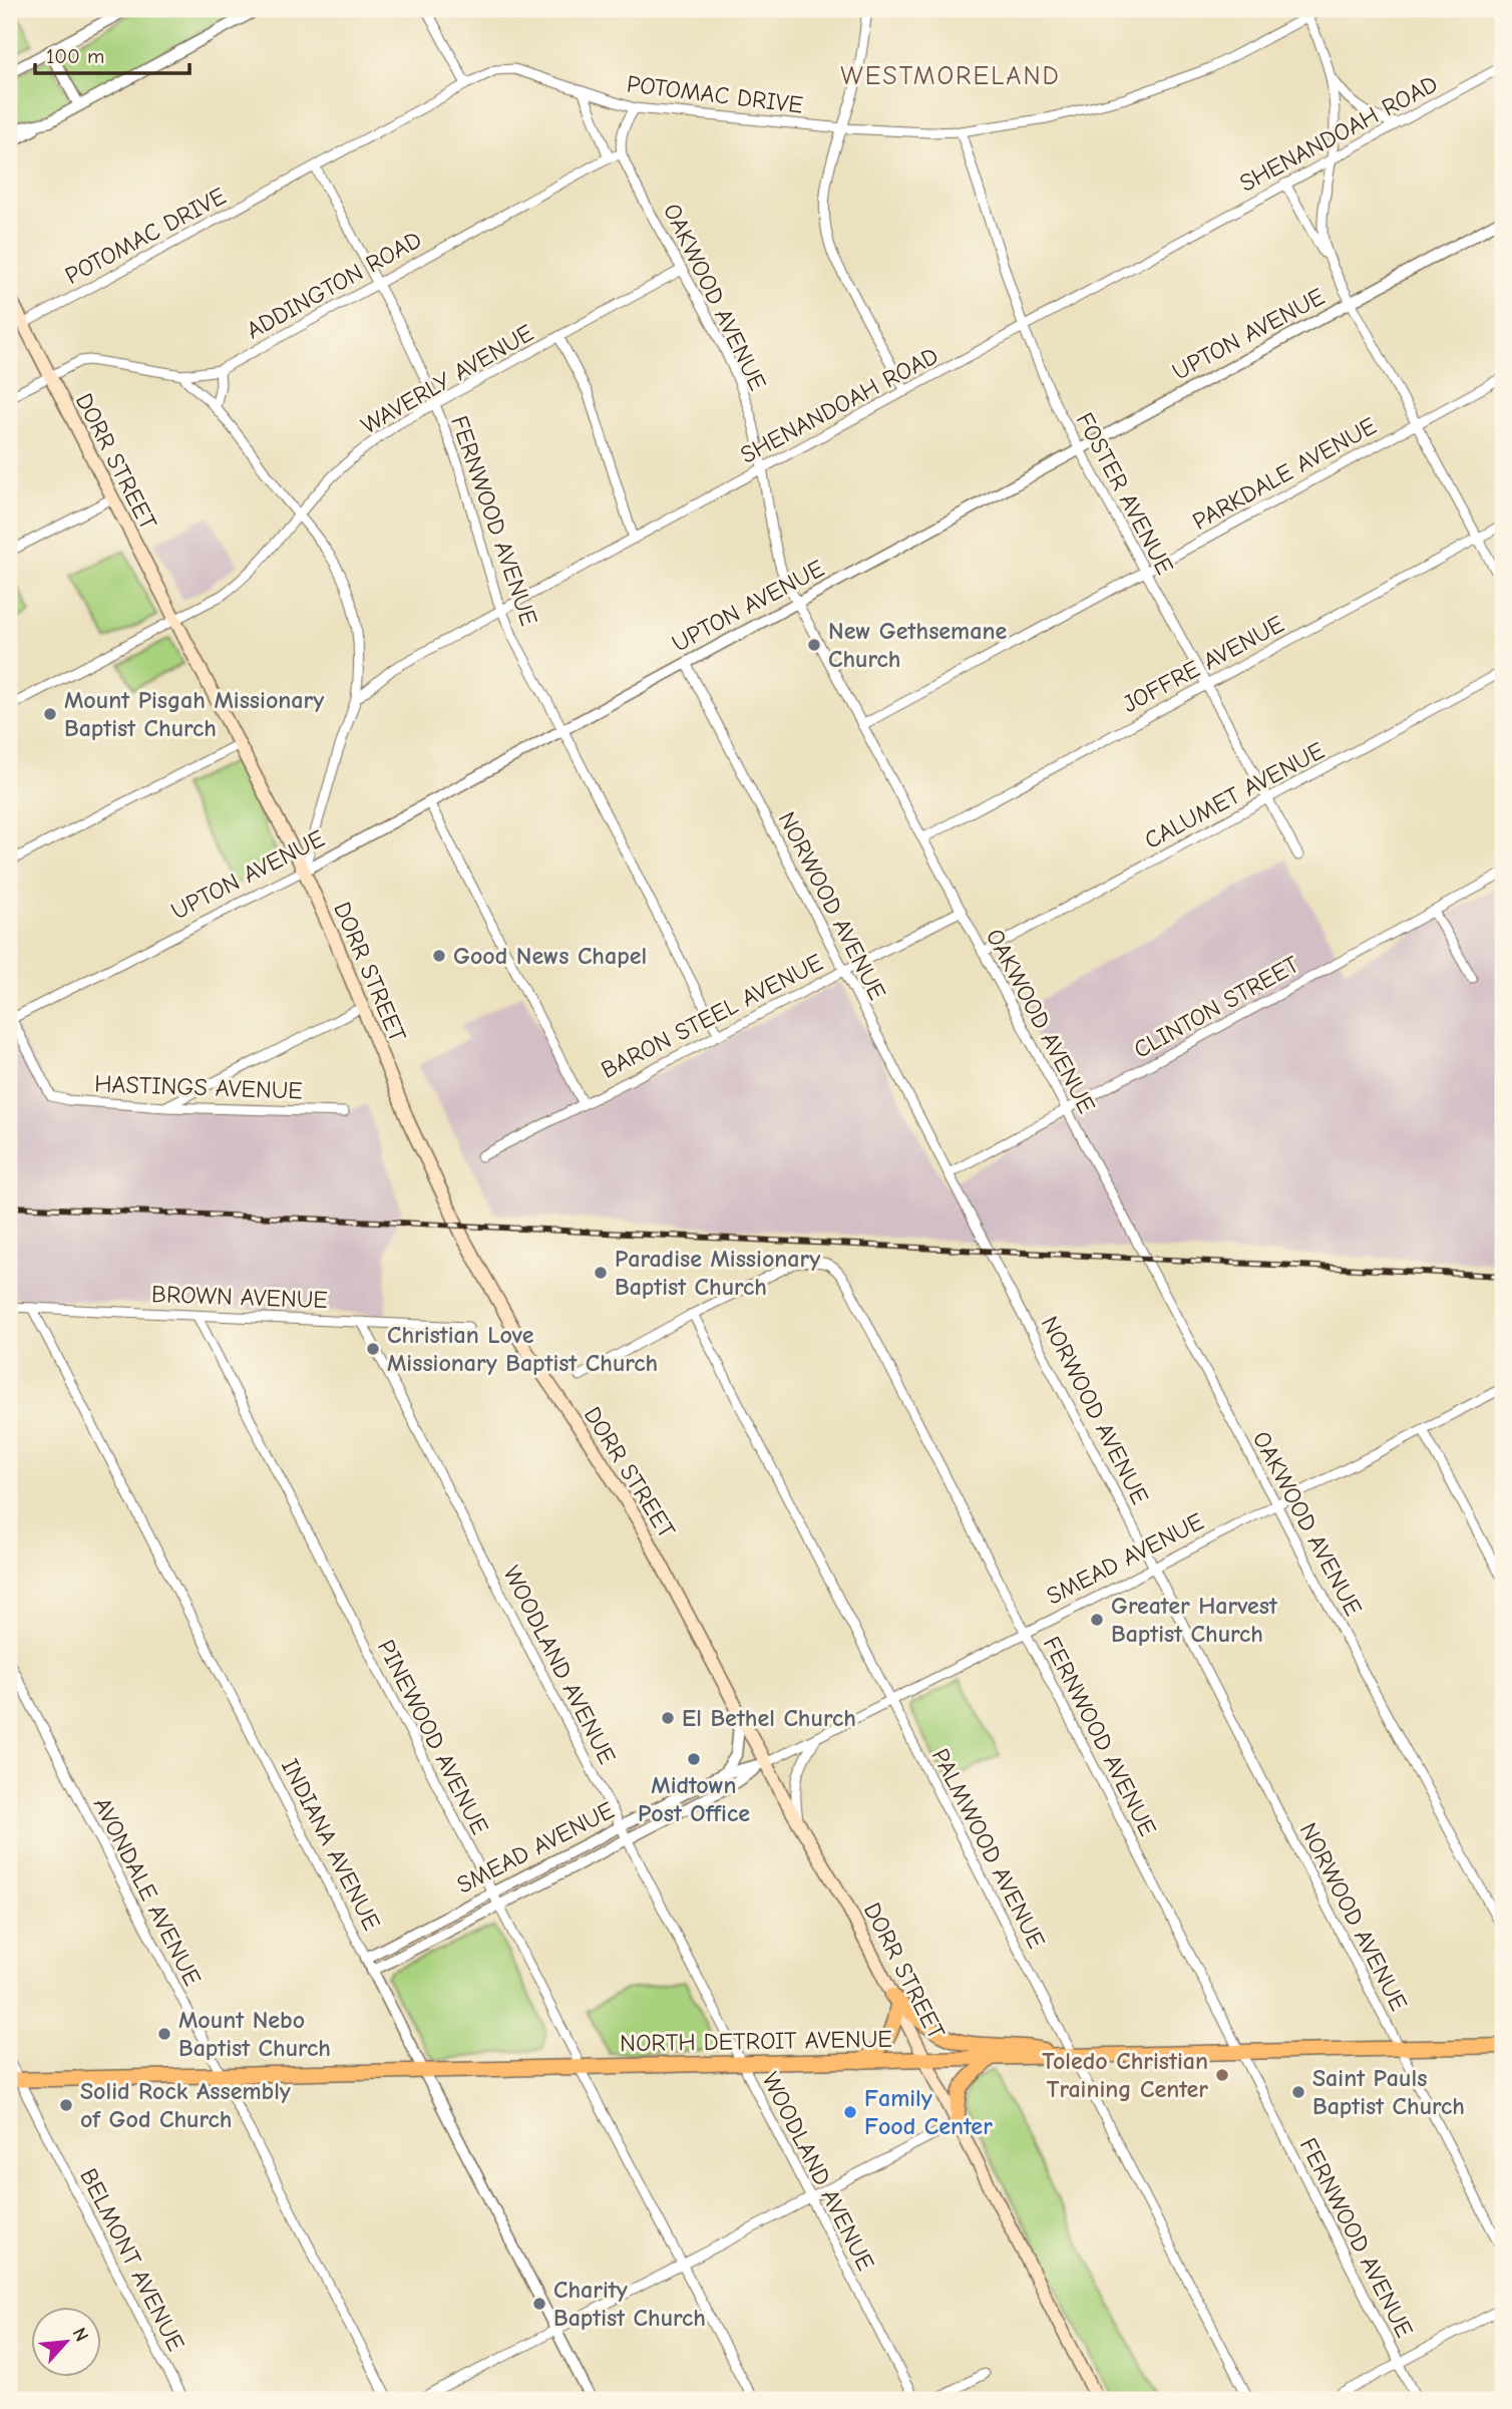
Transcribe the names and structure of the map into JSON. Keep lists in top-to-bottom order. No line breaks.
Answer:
{"streets":{"main road":["DORR STREET","NORTH DETROIT AVENUE"],"street":["POTOMAC DRIVE","SHENANDOAH ROAD","ADDINGTON ROAD","OAKWOOD AVENUE","UPTON AVENUE","WAVERLY AVENUE","PARKDALE AVENUE","FOSTER AVENUE","FERNWOOD AVENUE","JOFFRE AVENUE","CALUMET AVENUE","NORWOOD AVENUE","CLINTON STREET","BARON STEEL AVENUE","HASTINGS AVENUE","BROWN AVENUE","SMEAD AVENUE","WOODLAND AVENUE","PINEWOOD AVENUE","INDIANA AVENUE","PALMWOOD AVENUE","AVONDALE AVENUE","BELMONT AVENUE"]},"crossings":[["POTOMAC DRIVE","DORR STREET"],["POTOMAC DRIVE","FOSTER AVENUE"],["POTOMAC DRIVE","FERNWOOD AVENUE"],["SHENANDOAH ROAD","OAKWOOD AVENUE"],["SHENANDOAH ROAD","FOSTER AVENUE"],["SHENANDOAH ROAD","FERNWOOD AVENUE"],["ADDINGTON ROAD","OAKWOOD AVENUE"],["ADDINGTON ROAD","DORR STREET"],["ADDINGTON ROAD","FERNWOOD AVENUE"],["OAKWOOD AVENUE","UPTON AVENUE"],["OAKWOOD AVENUE","WAVERLY AVENUE"],["OAKWOOD AVENUE","PARKDALE AVENUE"],["OAKWOOD AVENUE","JOFFRE AVENUE"],["OAKWOOD AVENUE","CALUMET AVENUE"],["OAKWOOD AVENUE","CLINTON STREET"],["OAKWOOD AVENUE","BARON STEEL AVENUE"],["OAKWOOD AVENUE","SMEAD AVENUE"],["UPTON AVENUE","DORR STREET"],["UPTON AVENUE","FOSTER AVENUE"],["UPTON AVENUE","FERNWOOD AVENUE"],["UPTON AVENUE","NORWOOD AVENUE"],["UPTON AVENUE","HASTINGS AVENUE"],["WAVERLY AVENUE","DORR STREET"],["WAVERLY AVENUE","FERNWOOD AVENUE"],["DORR STREET","SMEAD AVENUE"],["DORR STREET","NORTH DETROIT AVENUE"],["PARKDALE AVENUE","FOSTER AVENUE"],["FOSTER AVENUE","JOFFRE AVENUE"],["FOSTER AVENUE","CALUMET AVENUE"],["FERNWOOD AVENUE","BARON STEEL AVENUE"],["FERNWOOD AVENUE","SMEAD AVENUE"],["FERNWOOD AVENUE","PALMWOOD AVENUE"],["FERNWOOD AVENUE","NORTH DETROIT AVENUE"],["NORWOOD AVENUE","CLINTON STREET"],["NORWOOD AVENUE","BARON STEEL AVENUE"],["NORWOOD AVENUE","SMEAD AVENUE"],["NORWOOD AVENUE","NORTH DETROIT AVENUE"],["BROWN AVENUE","WOODLAND AVENUE"],["BROWN AVENUE","PINEWOOD AVENUE"],["BROWN AVENUE","INDIANA AVENUE"],["SMEAD AVENUE","WOODLAND AVENUE"],["SMEAD AVENUE","PINEWOOD AVENUE"],["SMEAD AVENUE","INDIANA AVENUE"],["SMEAD AVENUE","PALMWOOD AVENUE"],["WOODLAND AVENUE","NORTH DETROIT AVENUE"],["PINEWOOD AVENUE","NORTH DETROIT AVENUE"],["INDIANA AVENUE","NORTH DETROIT AVENUE"],["PALMWOOD AVENUE","NORTH DETROIT AVENUE"],["AVONDALE AVENUE","NORTH DETROIT AVENUE"],["NORTH DETROIT AVENUE","BELMONT AVENUE"]],"districts":["WESTMORELAND"],"places":["New Gethsemane Church","Mount Pisgah Missionary Baptist Church","Good News Chapel","Paradise Missionary Baptist Church","Christian Love Missionary Baptist Church","Greater Harvest Baptist Church","El Bethel Church","Midtown Post Office","Mount Nebo Baptist Church","Toledo Christian Training Center","Saint Pauls Baptist Church","Solid Rock Assembly of God Church","Family Food Center","Charity Baptist Church"],"scale_bar":"100 m","north":"top right"}
